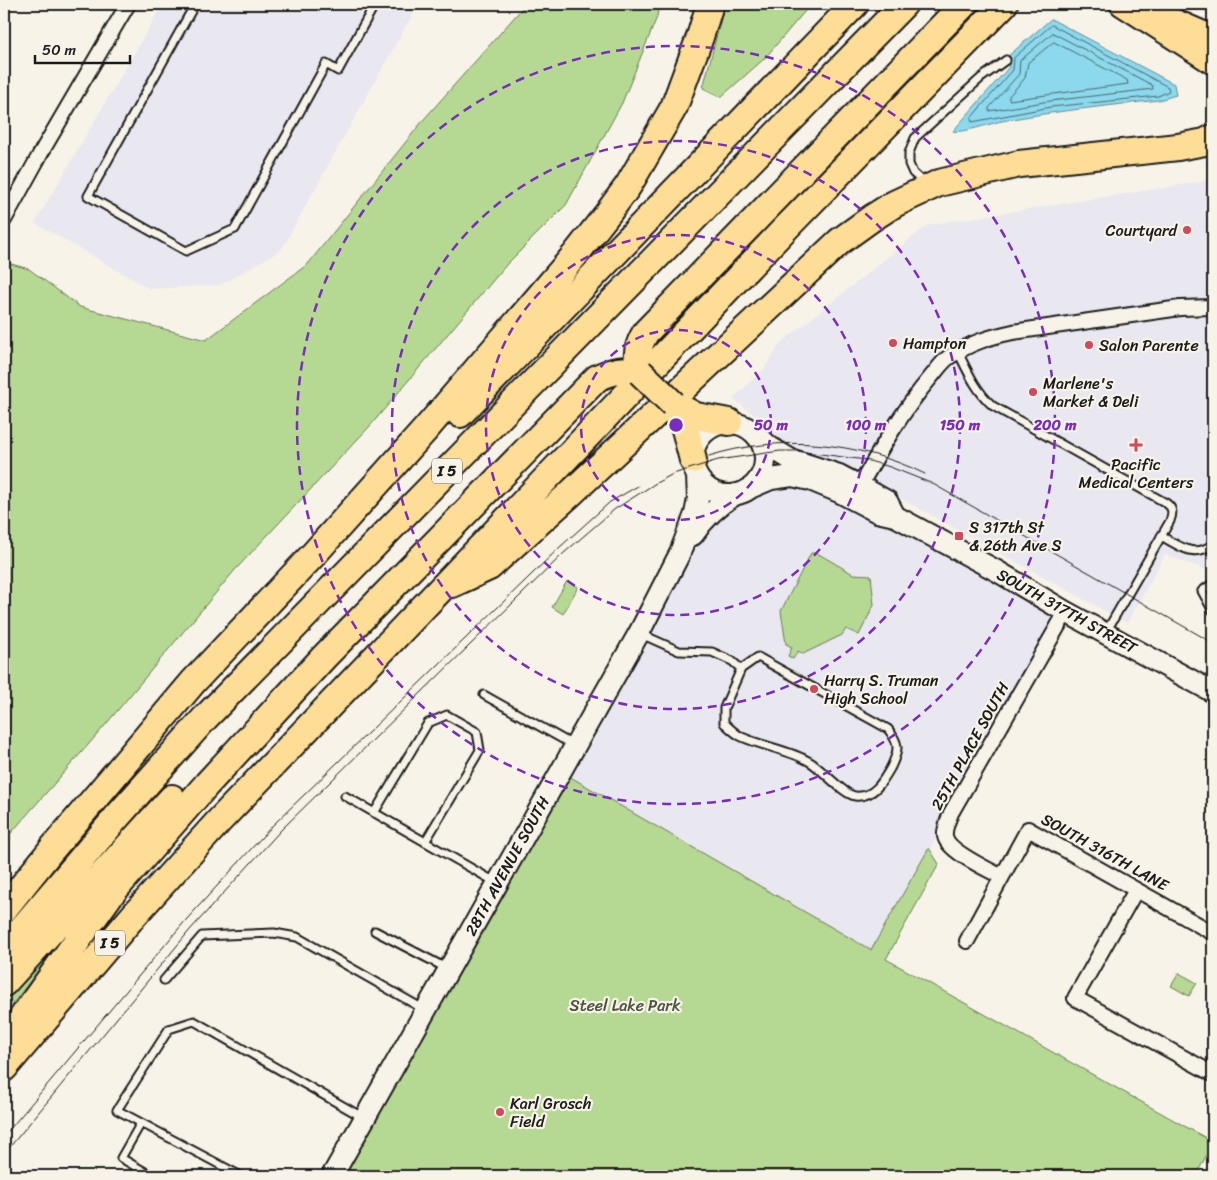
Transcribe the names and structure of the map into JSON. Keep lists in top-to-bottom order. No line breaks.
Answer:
{"streets":{"highway":["I 5"],"street":["SOUTH 317TH STREET","25TH PLACE SOUTH","SOUTH 316TH LANE","28TH AVENUE SOUTH"]},"crossings":[["SOUTH 317TH STREET","25TH PLACE SOUTH"],["SOUTH 317TH STREET","28TH AVENUE SOUTH"],["25TH PLACE SOUTH","SOUTH 316TH LANE"]],"parks":["Steel Lake Park"],"places":{"other":["Courtyard","Hampton","Salon Parente","Marlene's Market & Deli","Harry S. Truman High School","Karl Grosch Field"],"health":["Pacific Medical Centers"],"transit":["S 317th St & 26th Ave S"]},"scale_bar":"50 m","rings":["50 m","100 m","150 m","200 m"]}
